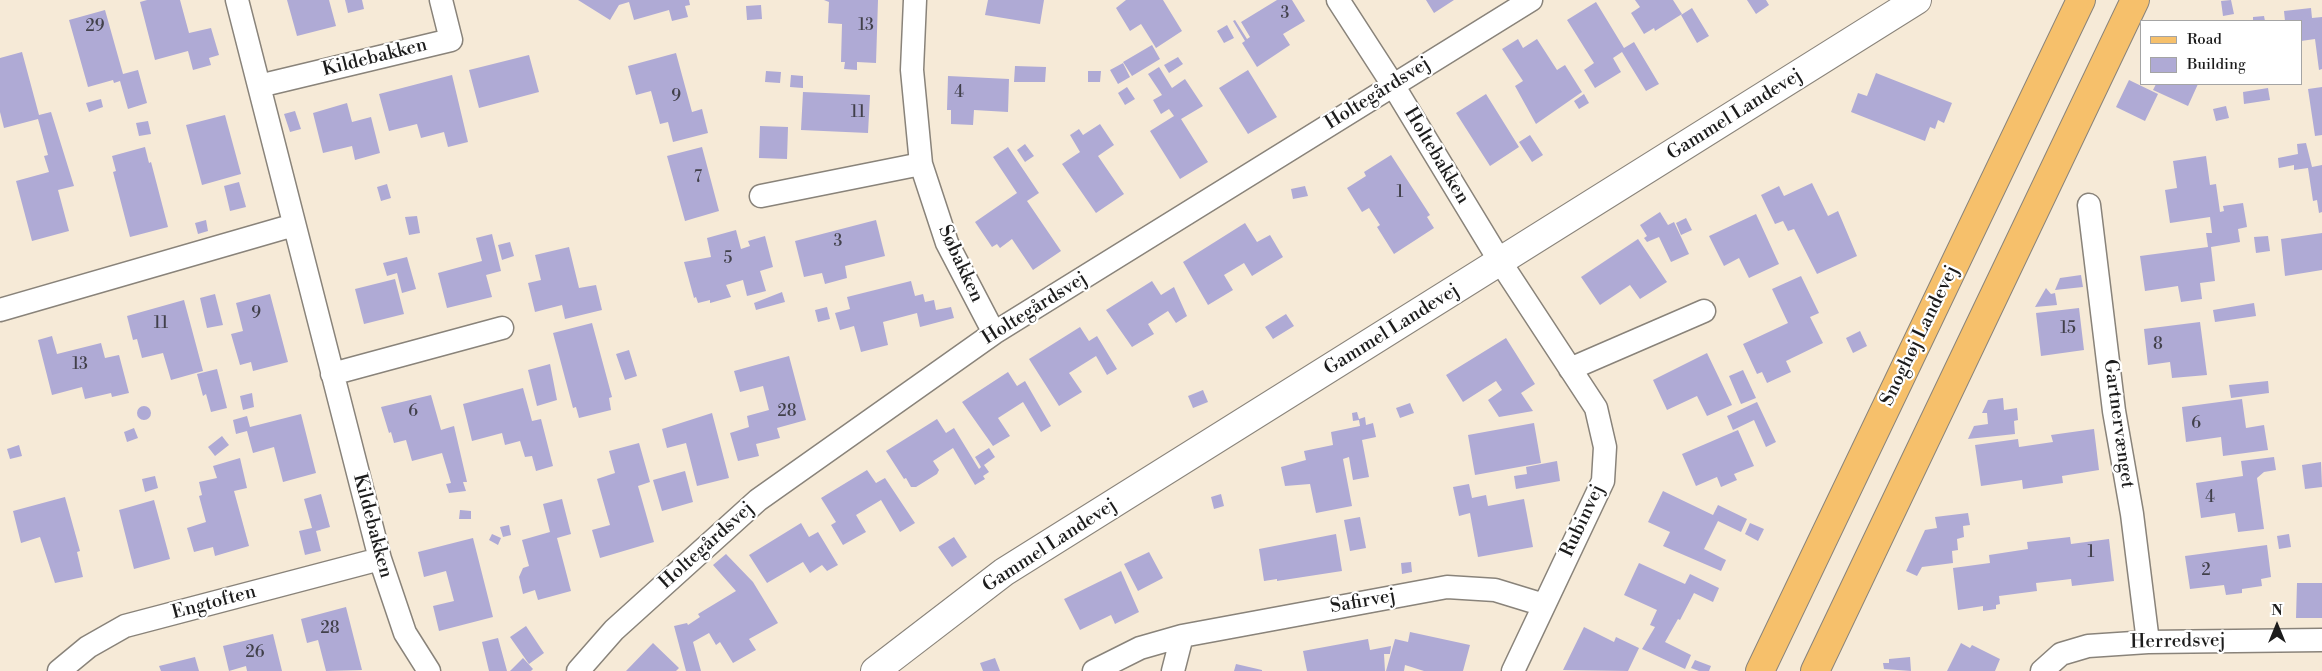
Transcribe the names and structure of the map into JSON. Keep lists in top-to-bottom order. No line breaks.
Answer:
{"streets":{"main road":["Snoghøj Landevej"],"street":["Kildebakken","Holtegårdsvej","Gammel Landevej","Holtebakken","Søbakken","Gartnervænget","Rubinvej","Safirvej","Engtoften","Herredsvej"]},"crossings":[["Kildebakken","Engtoften"],["Holtegårdsvej","Holtebakken"],["Holtegårdsvej","Søbakken"],["Gammel Landevej","Holtebakken"],["Gammel Landevej","Rubinvej"],["Holtebakken","Rubinvej"],["Gartnervænget","Herredsvej"],["Rubinvej","Safirvej"]],"house_numbers":["3","13","29","4","9","11","7","1","3","5","9","11","15","8","13","6","28","6","4","1","2","28","26"],"legend":["Road","Building"],"north":"top"}
